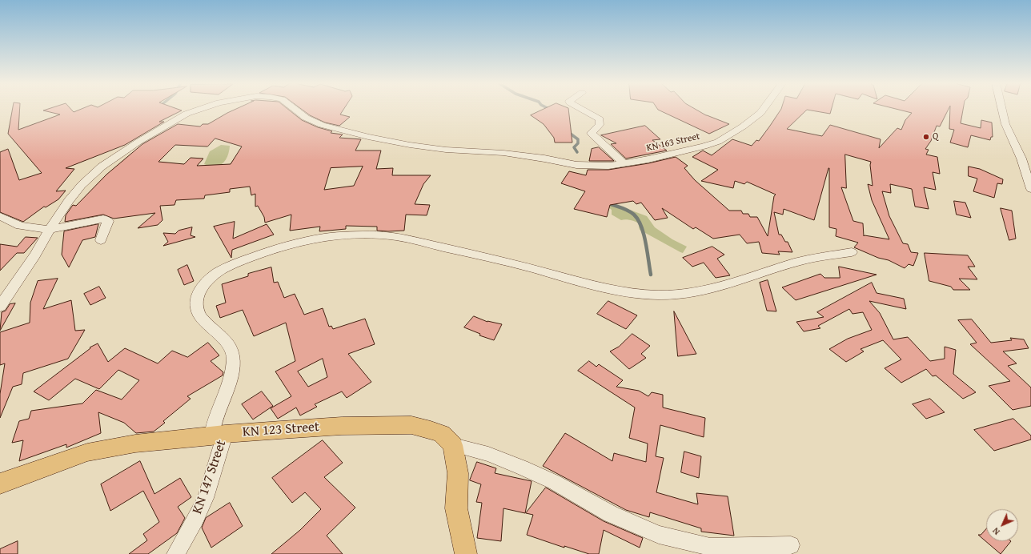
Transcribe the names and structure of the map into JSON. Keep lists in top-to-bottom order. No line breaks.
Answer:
{"streets":{"main road":["KN 123 Street"],"street":["KN 163 Street","KN 147 Street"]},"crossings":[["KN 123 Street","KN 147 Street"]],"places":["Q"],"north":"bottom left"}
